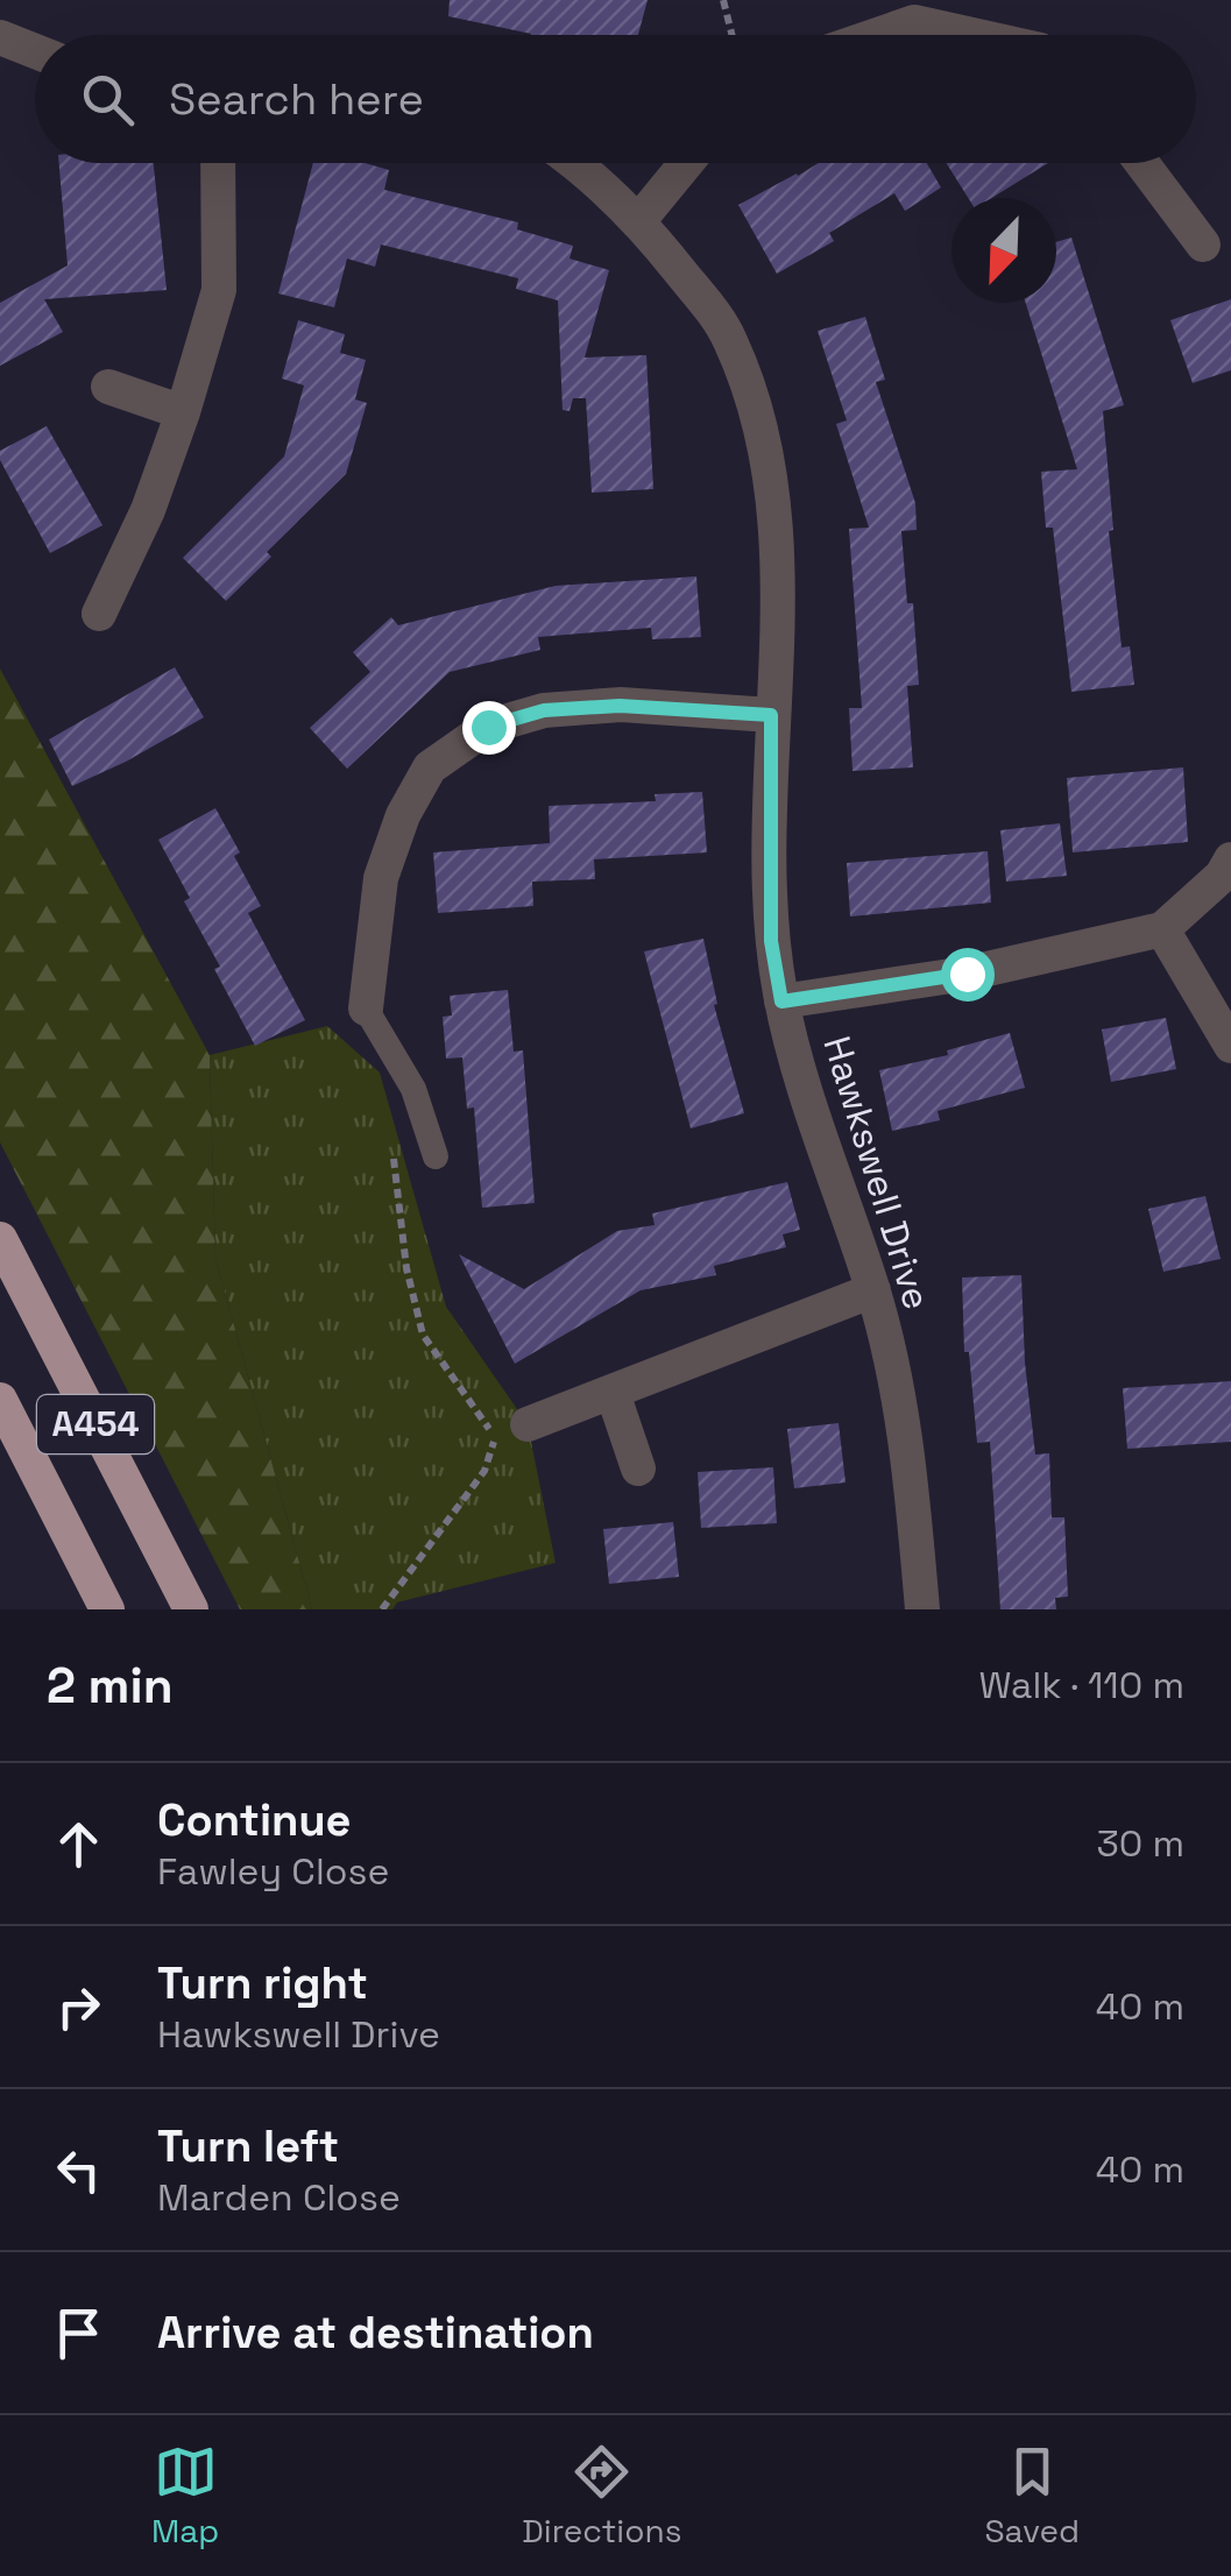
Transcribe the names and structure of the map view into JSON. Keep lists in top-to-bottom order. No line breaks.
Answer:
{"streets":{"highway":["A454"],"street":["Hawkswell Drive"]},"north":"bottom left","page":{"search":"Search here","heading":["2 min","Walk · 110 m"],"list":[["Continue","Fawley Close","30 m"],["Turn right","Hawkswell Drive","40 m"],["Turn left","Marden Close","40 m"],"Arrive at destination"],"nav":["Map","Directions","Saved"]}}
